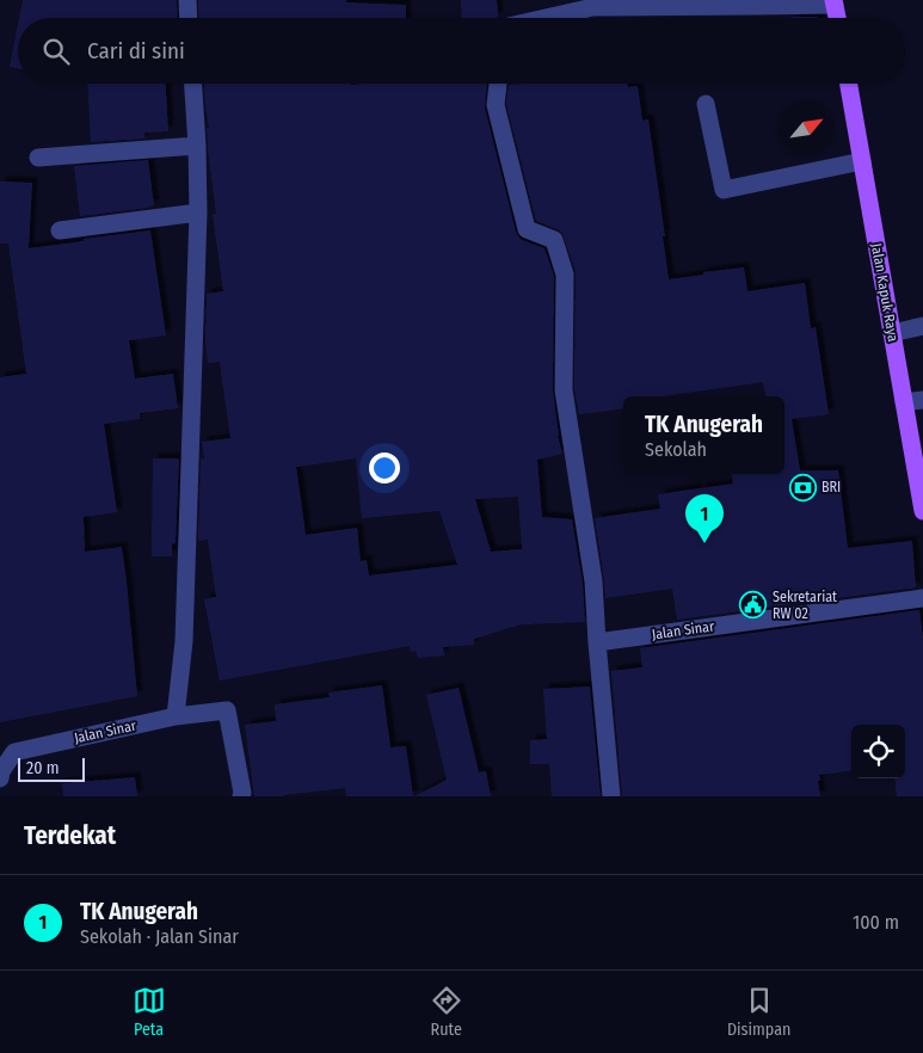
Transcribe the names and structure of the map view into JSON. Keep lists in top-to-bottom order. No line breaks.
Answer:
{"streets":{"main road":["Jalan Kapuk Raya"],"street":["Jalan Sinar"]},"places":{"bank":["BRI"],"public building":["Sekretariat RW 02"]},"scale_bar":"20 m","north":"top right","page":{"search":"Cari di sini","popup":["TK Anugerah","Sekolah"],"pins":"1","scale":"20 m","heading":"Terdekat","list":[{"mark":"1","name":"TK Anugerah","note":"Sekolah · Jalan Sinar","value":"100 m"}],"nav":["Peta","Rute","Disimpan"]}}
